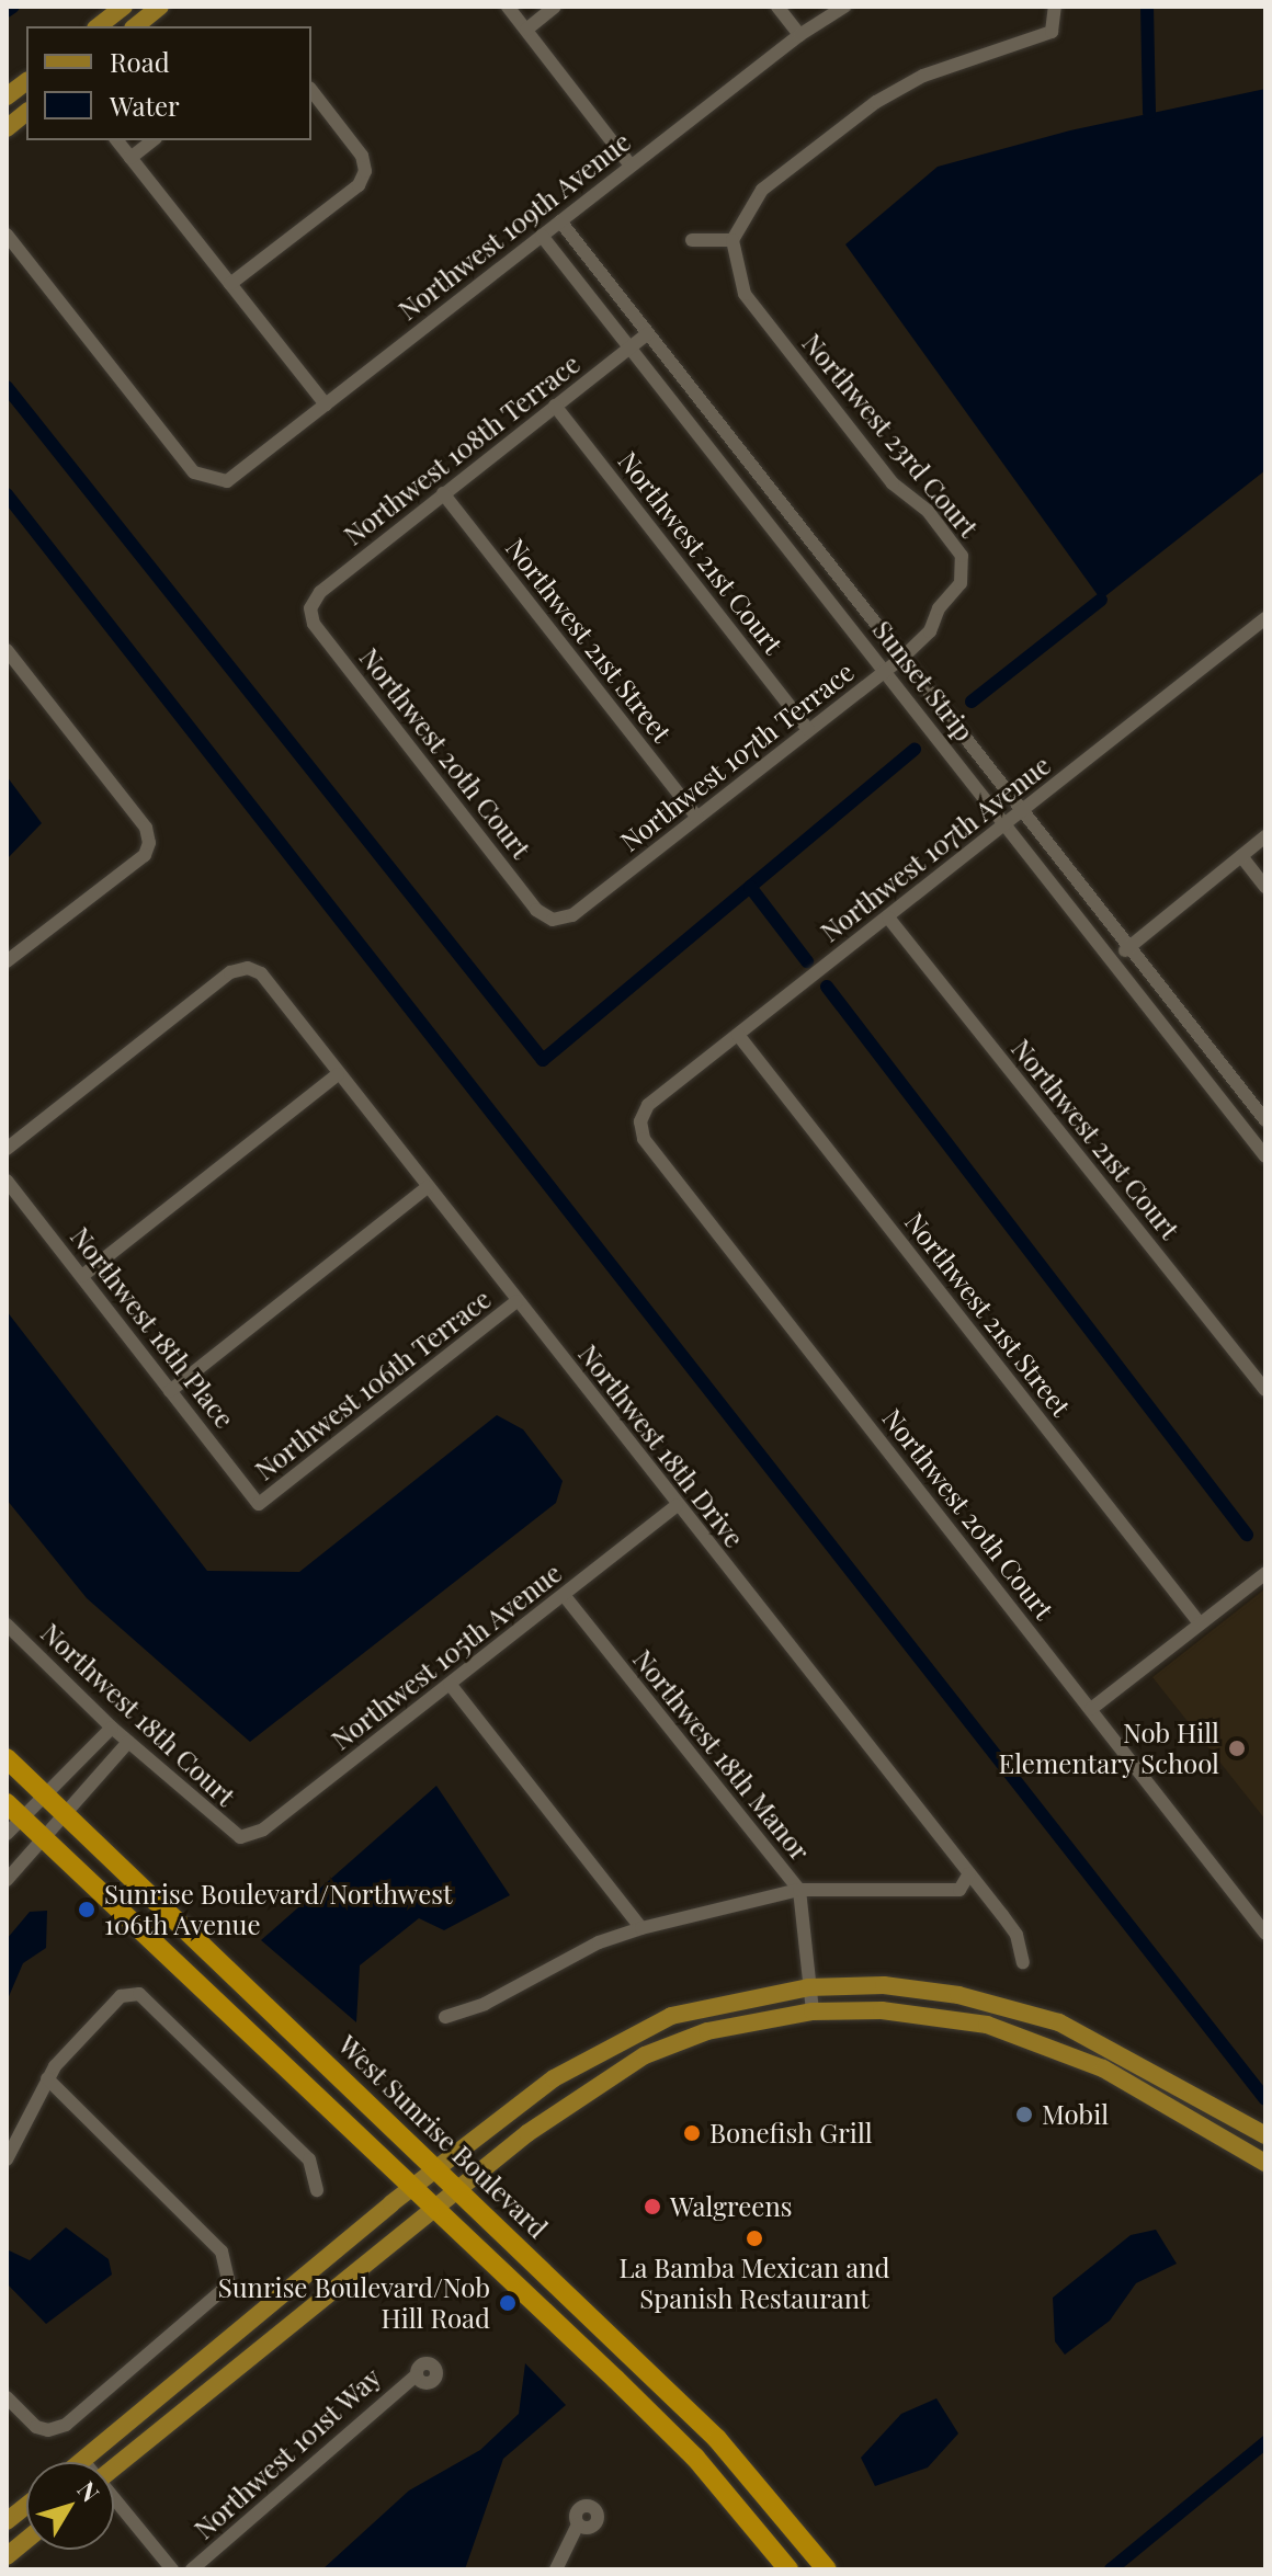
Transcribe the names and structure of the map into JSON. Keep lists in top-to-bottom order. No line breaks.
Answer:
{"streets":{"highway":["West Sunrise Boulevard"],"street":["Northwest 109th Avenue","Northwest 23rd Court","Northwest 108th Terrace","Northwest 21st Court","Northwest 21st Street","Sunset Strip","Northwest 20th Court","Northwest 107th Terrace","Northwest 107th Avenue","Northwest 18th Place","Northwest 106th Terrace","Northwest 18th Drive","Northwest 105th Avenue","Northwest 18th Court","Northwest 18th Manor","Northwest 101st Way"]},"crossings":[["Northwest 109th Avenue","Sunset Strip"],["Northwest 23rd Court","Northwest 107th Terrace"],["Northwest 108th Terrace","Northwest 21st Court"],["Northwest 108th Terrace","Northwest 21st Street"],["Northwest 108th Terrace","Sunset Strip"],["Northwest 108th Terrace","Northwest 20th Court"],["Northwest 21st Court","Northwest 107th Terrace"],["Northwest 21st Court","Northwest 107th Avenue"],["Northwest 21st Street","Northwest 107th Terrace"],["Northwest 21st Street","Northwest 107th Avenue"],["Sunset Strip","Northwest 107th Terrace"],["Sunset Strip","Northwest 107th Avenue"],["Northwest 20th Court","Northwest 107th Terrace"],["Northwest 20th Court","Northwest 107th Avenue"],["Northwest 18th Place","Northwest 106th Terrace"],["Northwest 106th Terrace","Northwest 18th Drive"],["Northwest 18th Drive","Northwest 105th Avenue"],["Northwest 105th Avenue","Northwest 18th Court"],["Northwest 105th Avenue","Northwest 18th Manor"]],"places":["Nob Hill Elementary School","Sunrise Boulevard/Northwest 106th Avenue","Mobil","Bonefish Grill","Walgreens","La Bamba Mexican and Spanish Restaurant","Sunrise Boulevard/Nob Hill Road"],"legend":["Road","Water"],"north":"top right"}
